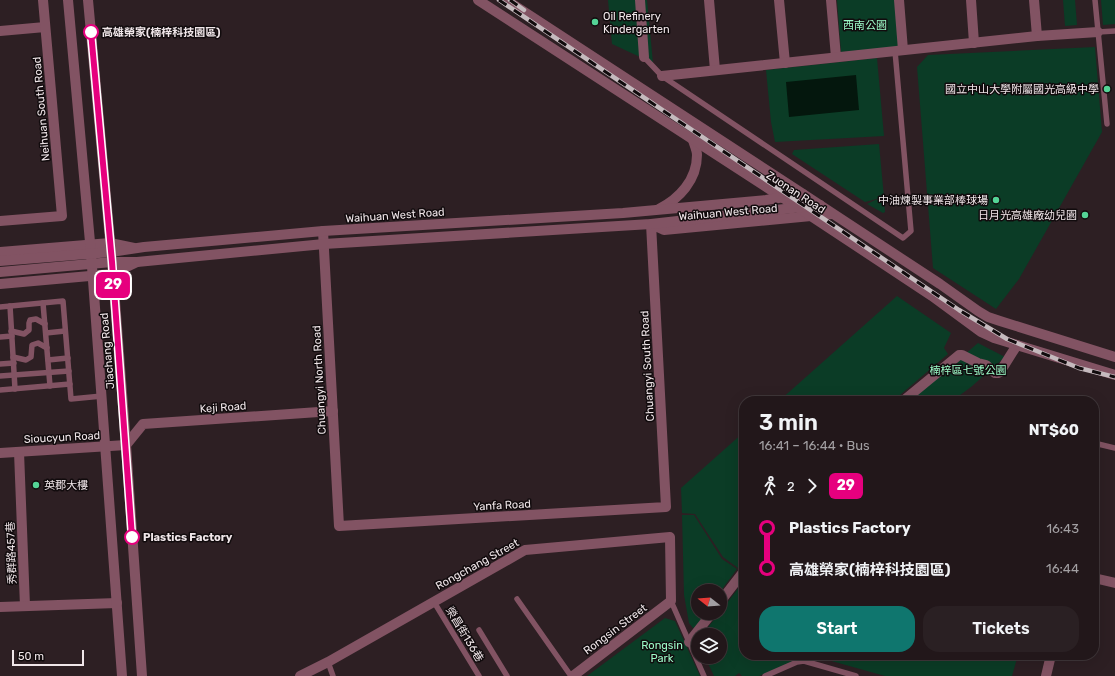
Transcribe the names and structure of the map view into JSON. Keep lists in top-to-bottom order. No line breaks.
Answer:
{"streets":{"street":["Neihuan South Road","Zuonan Road","Waihuan West Road","Jiachang Road","Chuangyi South Road","Chuangyi North Road","Keji Road","Sioucyun Road","Yanfa Road","秀群路457巷","Rongchang Street","Rongsin Street"],"lane":["榮昌街136巷"]},"crossings":[["Zuonan Road","Waihuan West Road"],["Waihuan West Road","Jiachang Road"],["Waihuan West Road","Chuangyi South Road"],["Waihuan West Road","Chuangyi North Road"],["Jiachang Road","Keji Road"],["Jiachang Road","Sioucyun Road"],["Chuangyi South Road","Yanfa Road"],["Chuangyi North Road","Keji Road"],["Chuangyi North Road","Yanfa Road"],["Keji Road","Sioucyun Road"],["Sioucyun Road","秀群路457巷"],["Rongchang Street","Rongsin Street"],["Rongchang Street","榮昌街136巷"]],"parks":["西南公園","楠梓區七號公園","Rongsin Park"],"places":["Oil Refinery Kindergarten","高雄榮家(楠梓科技園區)","國立中山大學附屬國光高級中學","中油煉製事業部棒球場","日月光高雄廠幼兒園","英郡大樓","Plastics Factory"],"lines":["bus line 29"],"scale_bar":"50 m","north":"left","page":{"on_map":"29","heading":["3 min","16:41 – 16:44 · Bus","NT$60"],"legs":["2","29"],"list":[{"name":"Plastics Factory","value":"16:43"},{"name":"高雄榮家(楠梓科技園區)","value":"16:44"}],"buttons":["Start","Tickets"],"scale":"50 m"}}
